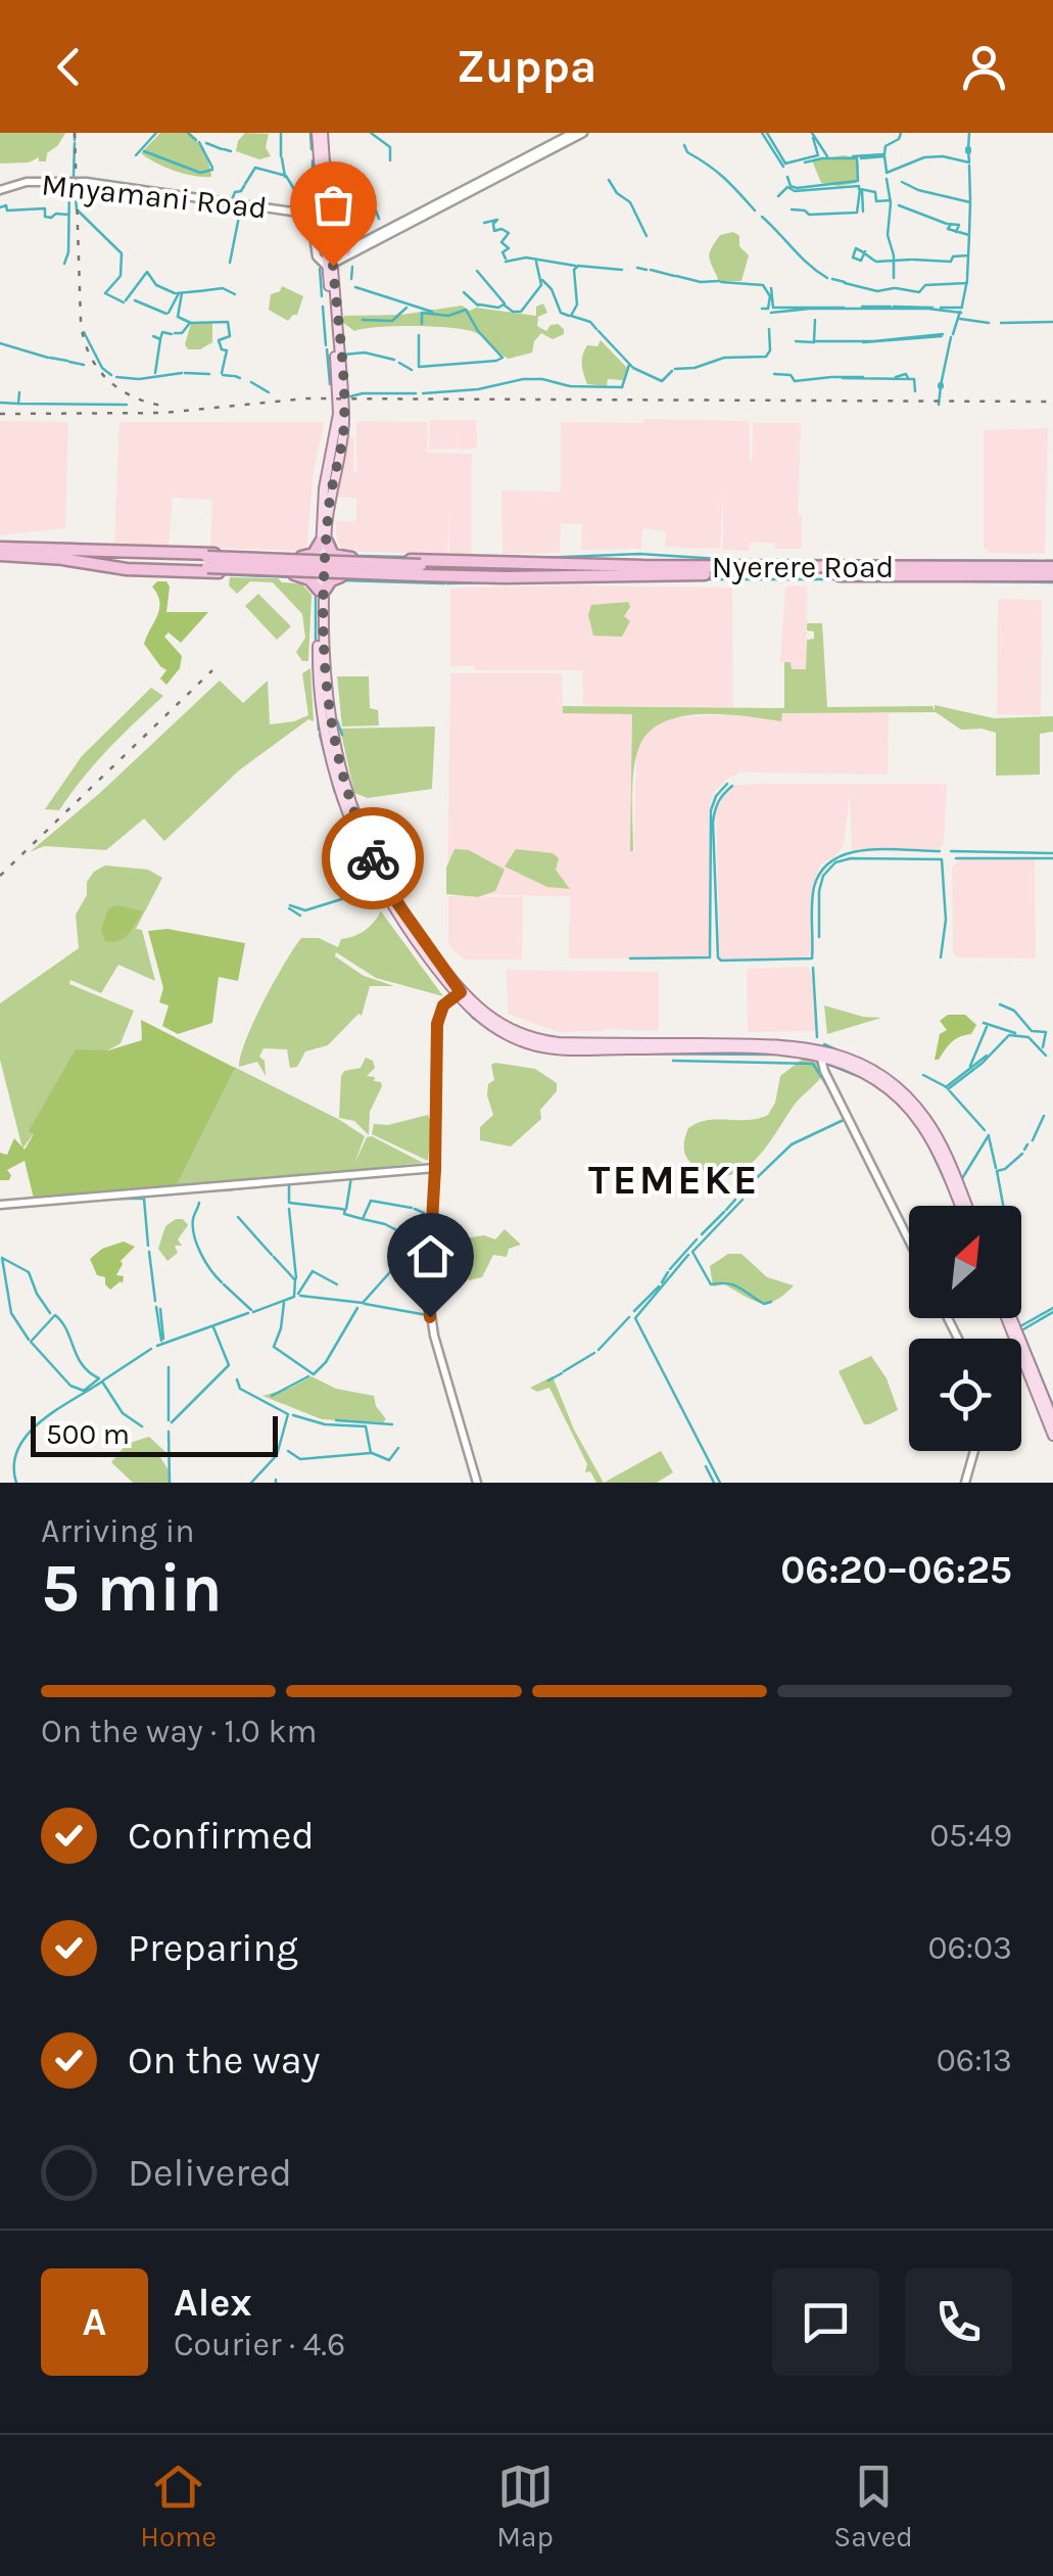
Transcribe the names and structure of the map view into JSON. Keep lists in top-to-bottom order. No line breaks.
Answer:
{"streets":{"highway":["Nyerere Road"],"street":["Mnyamani Road"]},"districts":["TEMEKE"],"scale_bar":"500 m","north":"top right","page":{"header":"Zuppa","scale":"500 m","heading":["5 min","Arriving in","06:20–06:25"],"panel":["Alex","Courier · 4.6"],"bar":"On the way · 1.0 km","list":[["Confirmed","05:49"],["Preparing","06:03"],["On the way","06:13"],"Delivered"],"round":"A","tabs":["Home","Map","Saved"]}}
